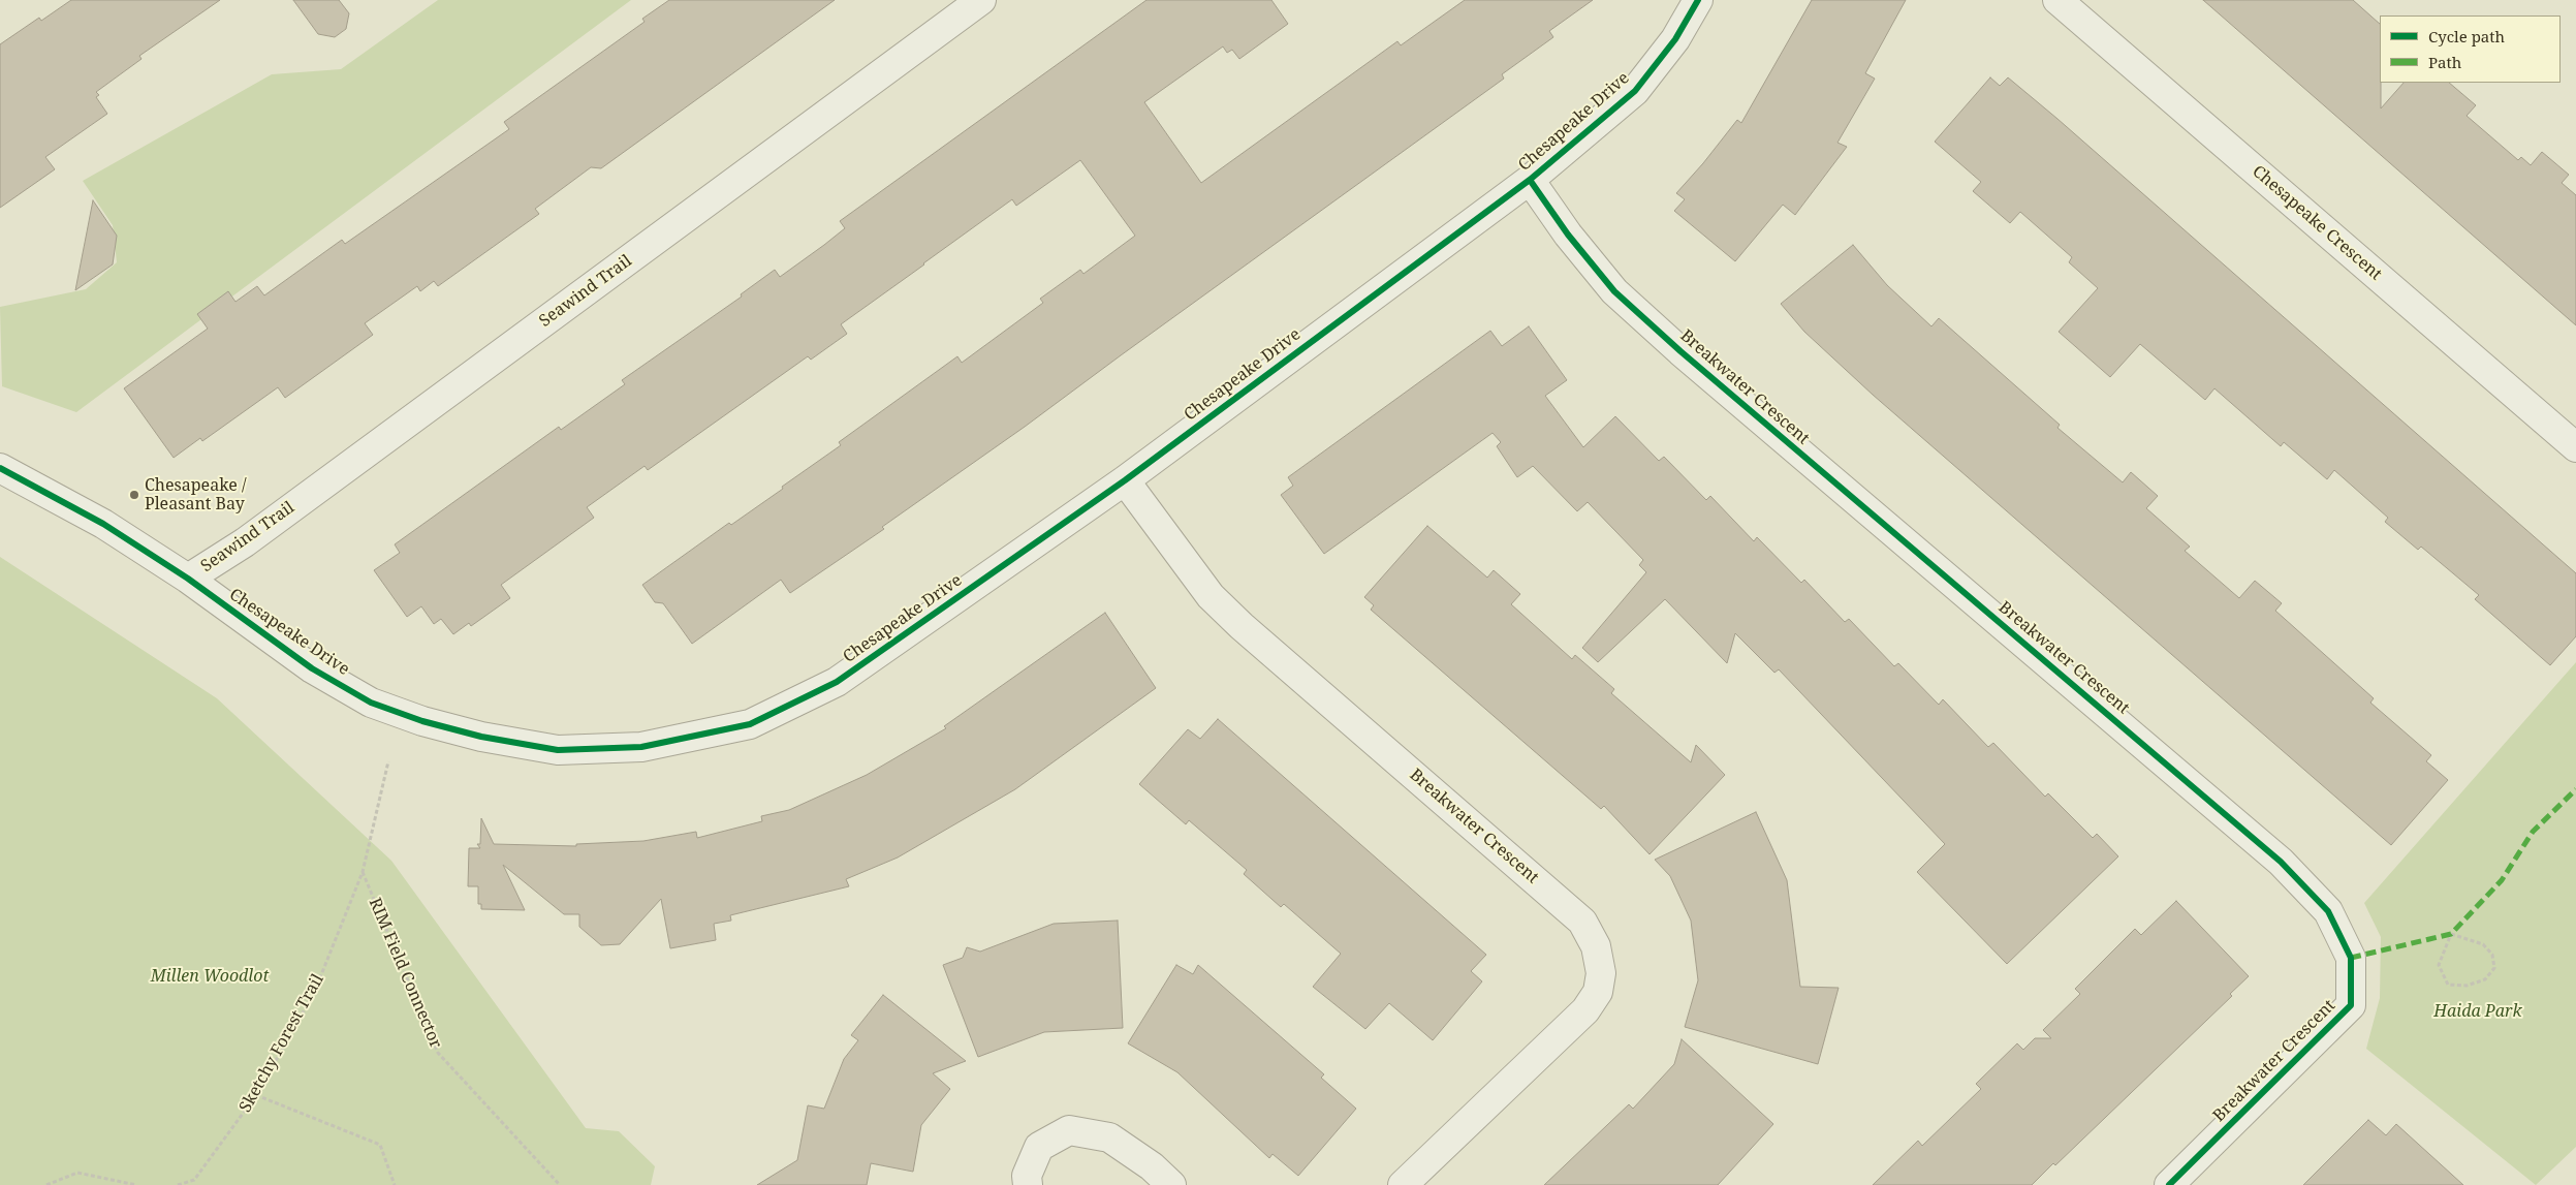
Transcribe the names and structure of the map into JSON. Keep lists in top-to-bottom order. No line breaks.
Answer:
{"streets":{"street":["Chesapeake Drive","Chesapeake Crescent","Seawind Trail","Breakwater Crescent"],"path":["RIM Field Connector","Sketchy Forest Trail"]},"crossings":[["Chesapeake Drive","Seawind Trail"],["Chesapeake Drive","Breakwater Crescent"],["RIM Field Connector","Sketchy Forest Trail"]],"parks":["Millen Woodlot","Haida Park"],"places":["Chesapeake / Pleasant Bay"],"legend":["Cycle path","Path"]}
